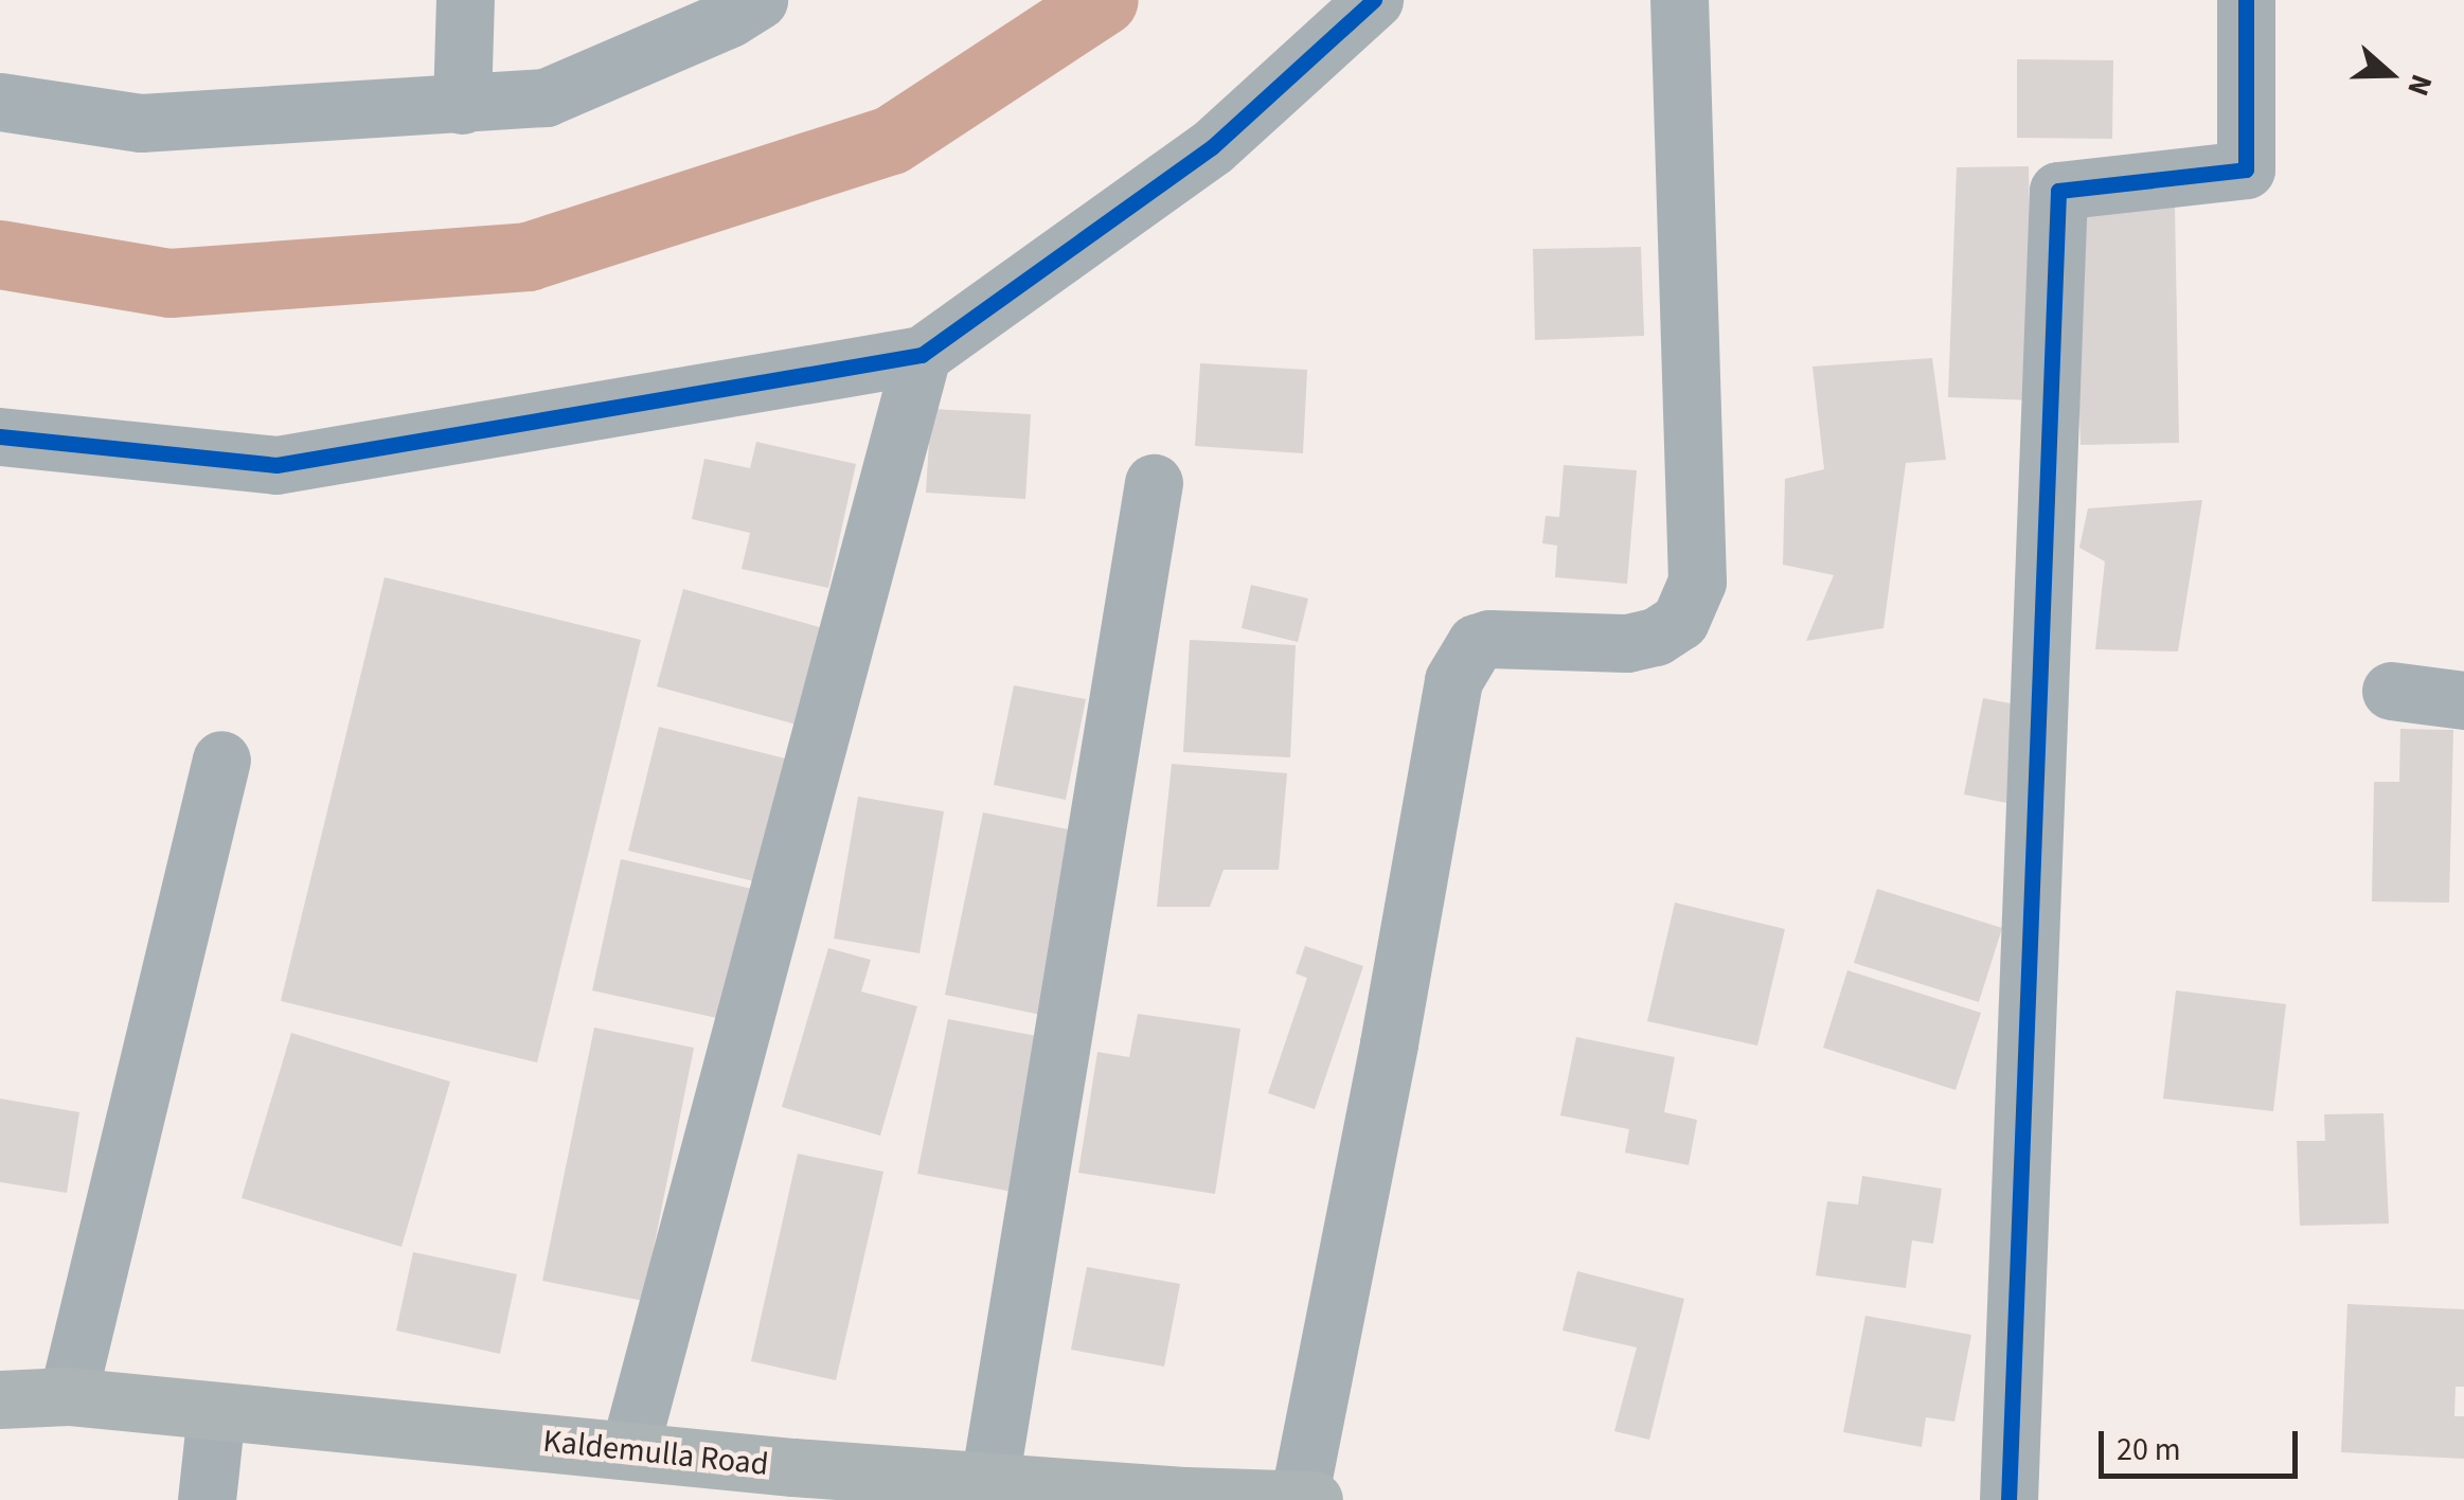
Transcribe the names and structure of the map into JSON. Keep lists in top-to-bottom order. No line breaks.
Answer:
{"streets":{"main road":["Kaldemulla Road"]},"scale_bar":"20 m","north":"right"}
